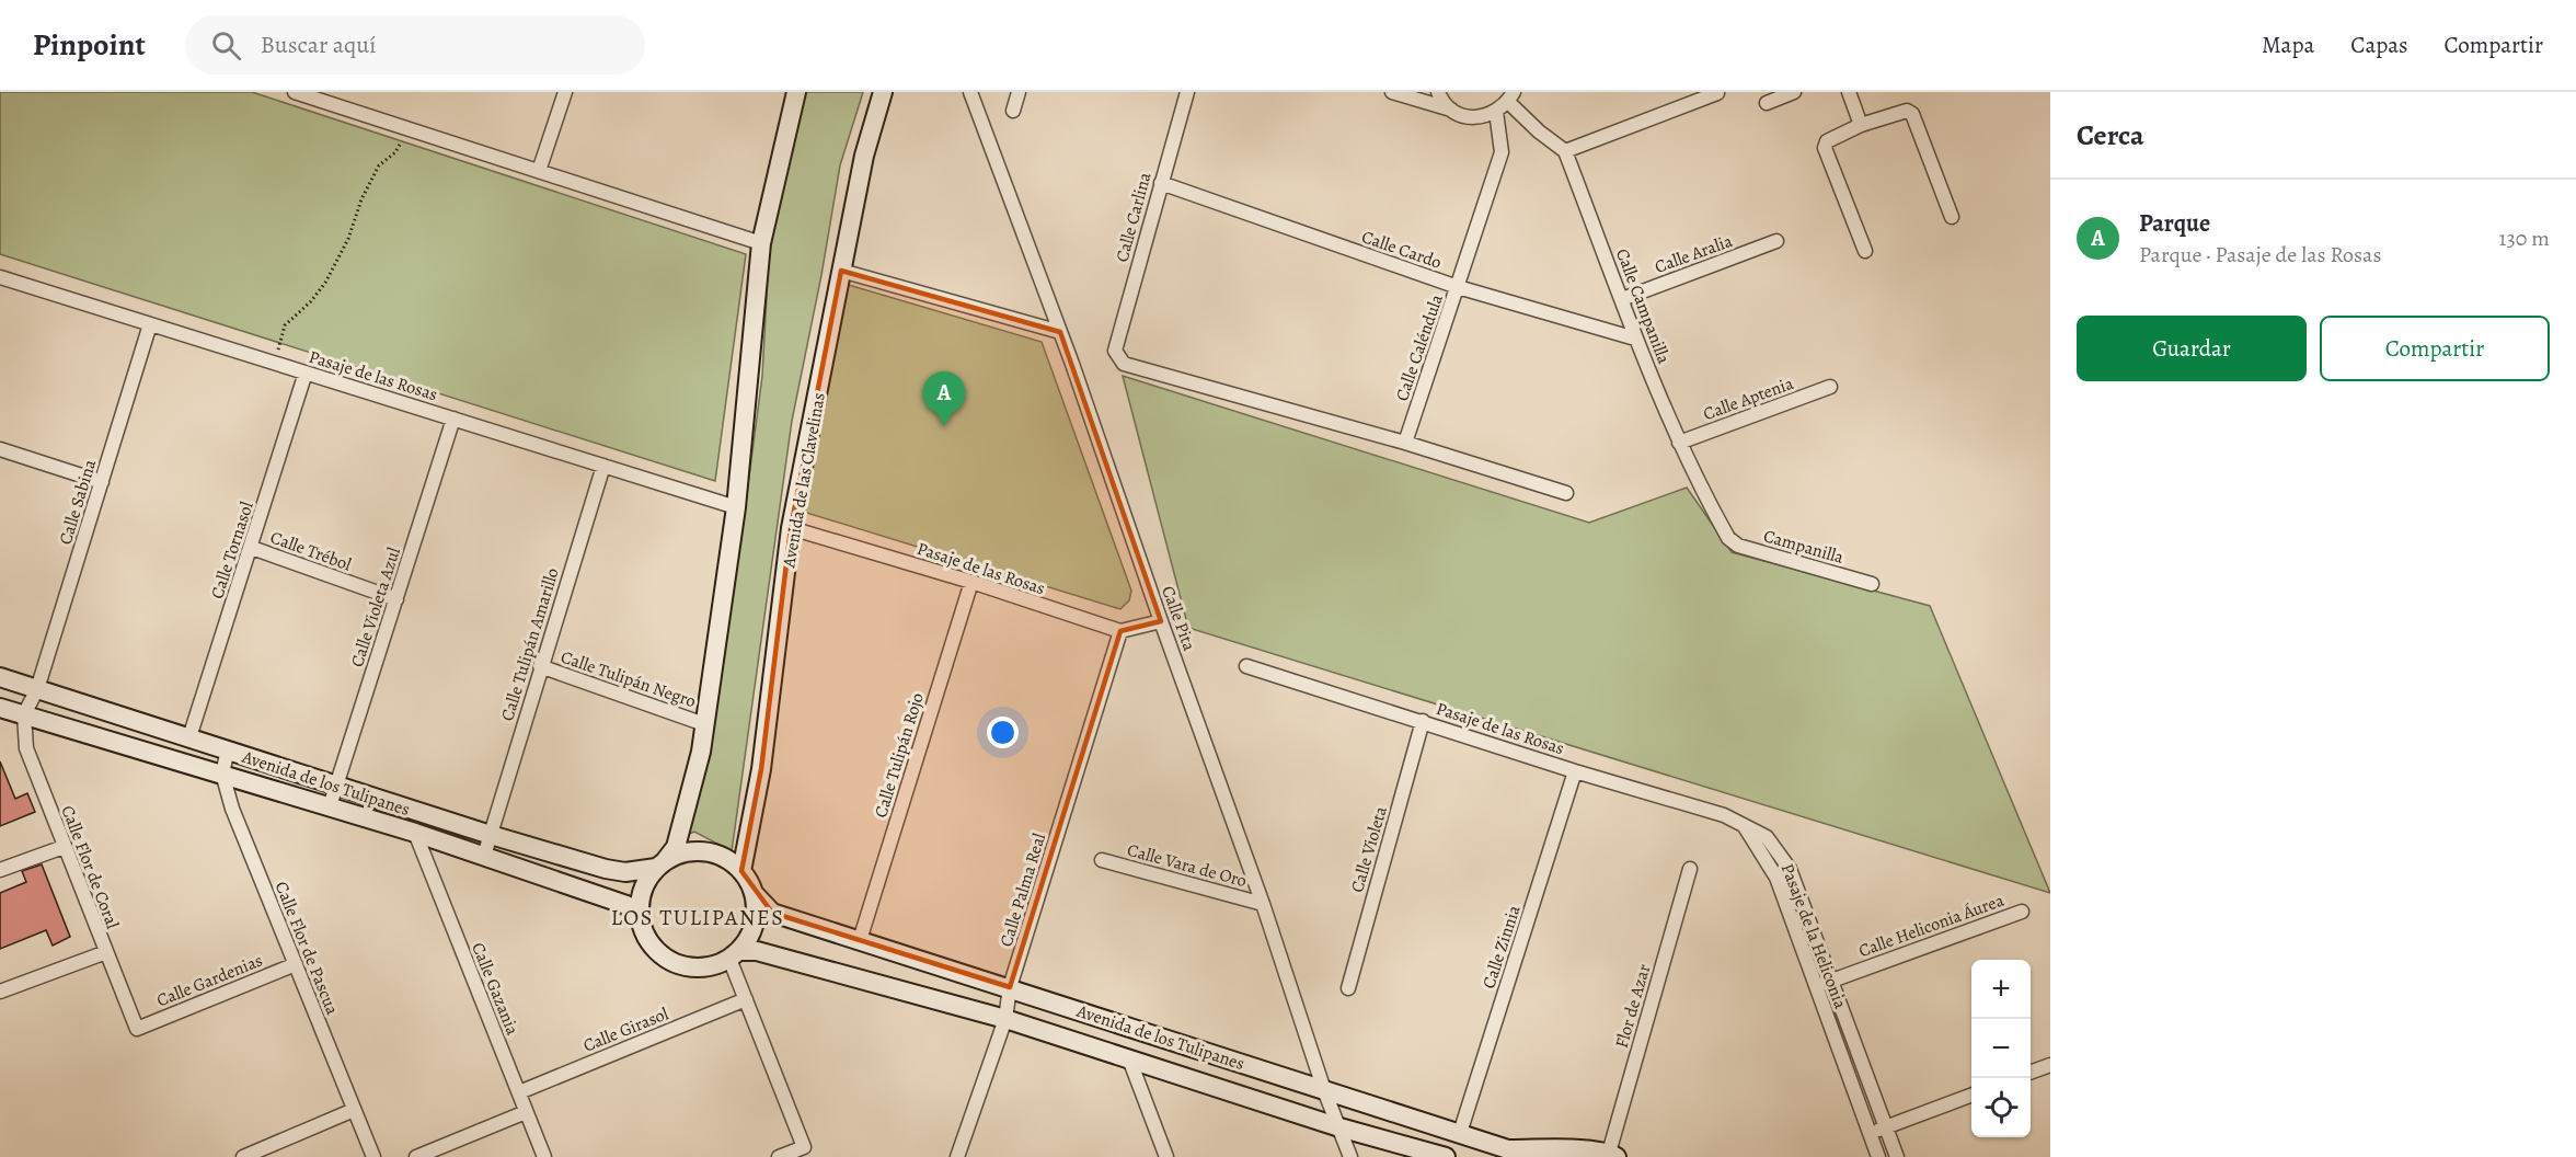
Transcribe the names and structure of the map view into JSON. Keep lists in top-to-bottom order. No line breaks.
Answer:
{"streets":{"street":["Calle Carlina","Calle Cardo","Calle Aralia","Calle Campanilla","Calle Caléndula","Pasaje de las Rosas","Calle Aptenia","Avenida de las Clavelinas","Calle Sabina","Campanilla","Calle Tornasol","Calle Trébol","Calle Violeta Azul","Calle Pita","Calle Tulipán Amarillo","Calle Tulipán Negro","Calle Tulipán Rojo","Avenida de los Tulipanes","Calle Violeta","Calle Vara de Oro","Calle Flor de Coral","Calle Palma Real","Calle Heliconia Áurea","Pasaje de la Heliconia","Calle Zinnia","Calle Flor de Pascua","Calle Gardenias","Calle Gazania","Flor de Azar","Calle Girasol"]},"crossings":[["Calle Carlina","Calle Cardo"],["Calle Carlina","Calle Caléndula"],["Calle Cardo","Calle Campanilla"],["Calle Cardo","Calle Caléndula"],["Calle Aralia","Calle Campanilla"],["Calle Campanilla","Calle Aptenia"],["Calle Campanilla","Campanilla"],["Pasaje de las Rosas","Avenida de las Clavelinas"],["Pasaje de las Rosas","Calle Sabina"],["Pasaje de las Rosas","Calle Tornasol"],["Pasaje de las Rosas","Calle Violeta Azul"],["Pasaje de las Rosas","Calle Tulipán Amarillo"],["Pasaje de las Rosas","Calle Tulipán Rojo"],["Pasaje de las Rosas","Calle Violeta"],["Pasaje de las Rosas","Calle Palma Real"],["Pasaje de las Rosas","Pasaje de la Heliconia"],["Pasaje de las Rosas","Calle Zinnia"],["Avenida de las Clavelinas","Avenida de los Tulipanes"],["Calle Sabina","Avenida de los Tulipanes"],["Calle Sabina","Calle Flor de Coral"],["Calle Tornasol","Calle Trébol"],["Calle Tornasol","Avenida de los Tulipanes"],["Calle Trébol","Calle Violeta Azul"],["Calle Violeta Azul","Avenida de los Tulipanes"],["Calle Pita","Avenida de los Tulipanes"],["Calle Pita","Calle Vara de Oro"],["Calle Tulipán Amarillo","Calle Tulipán Negro"],["Calle Tulipán Amarillo","Avenida de los Tulipanes"],["Calle Tulipán Rojo","Avenida de los Tulipanes"],["Avenida de los Tulipanes","Calle Flor de Coral"],["Avenida de los Tulipanes","Calle Palma Real"],["Avenida de los Tulipanes","Calle Zinnia"],["Avenida de los Tulipanes","Calle Flor de Pascua"],["Avenida de los Tulipanes","Calle Gazania"],["Avenida de los Tulipanes","Flor de Azar"],["Calle Flor de Coral","Calle Gardenias"],["Calle Heliconia Áurea","Pasaje de la Heliconia"],["Calle Flor de Pascua","Calle Gardenias"],["Calle Gazania","Calle Girasol"]],"districts":["LOS TULIPANES"],"page":{"header":"Pinpoint","search":"Buscar aquí","nav":["Mapa","Capas","Compartir"],"heading":"Cerca","list":[{"mark":"A","name":"Parque","note":"Parque · Pasaje de las Rosas","value":"130 m"}],"buttons":["Guardar","Compartir"],"pins":"A","map_buttons":["+","−"]}}
